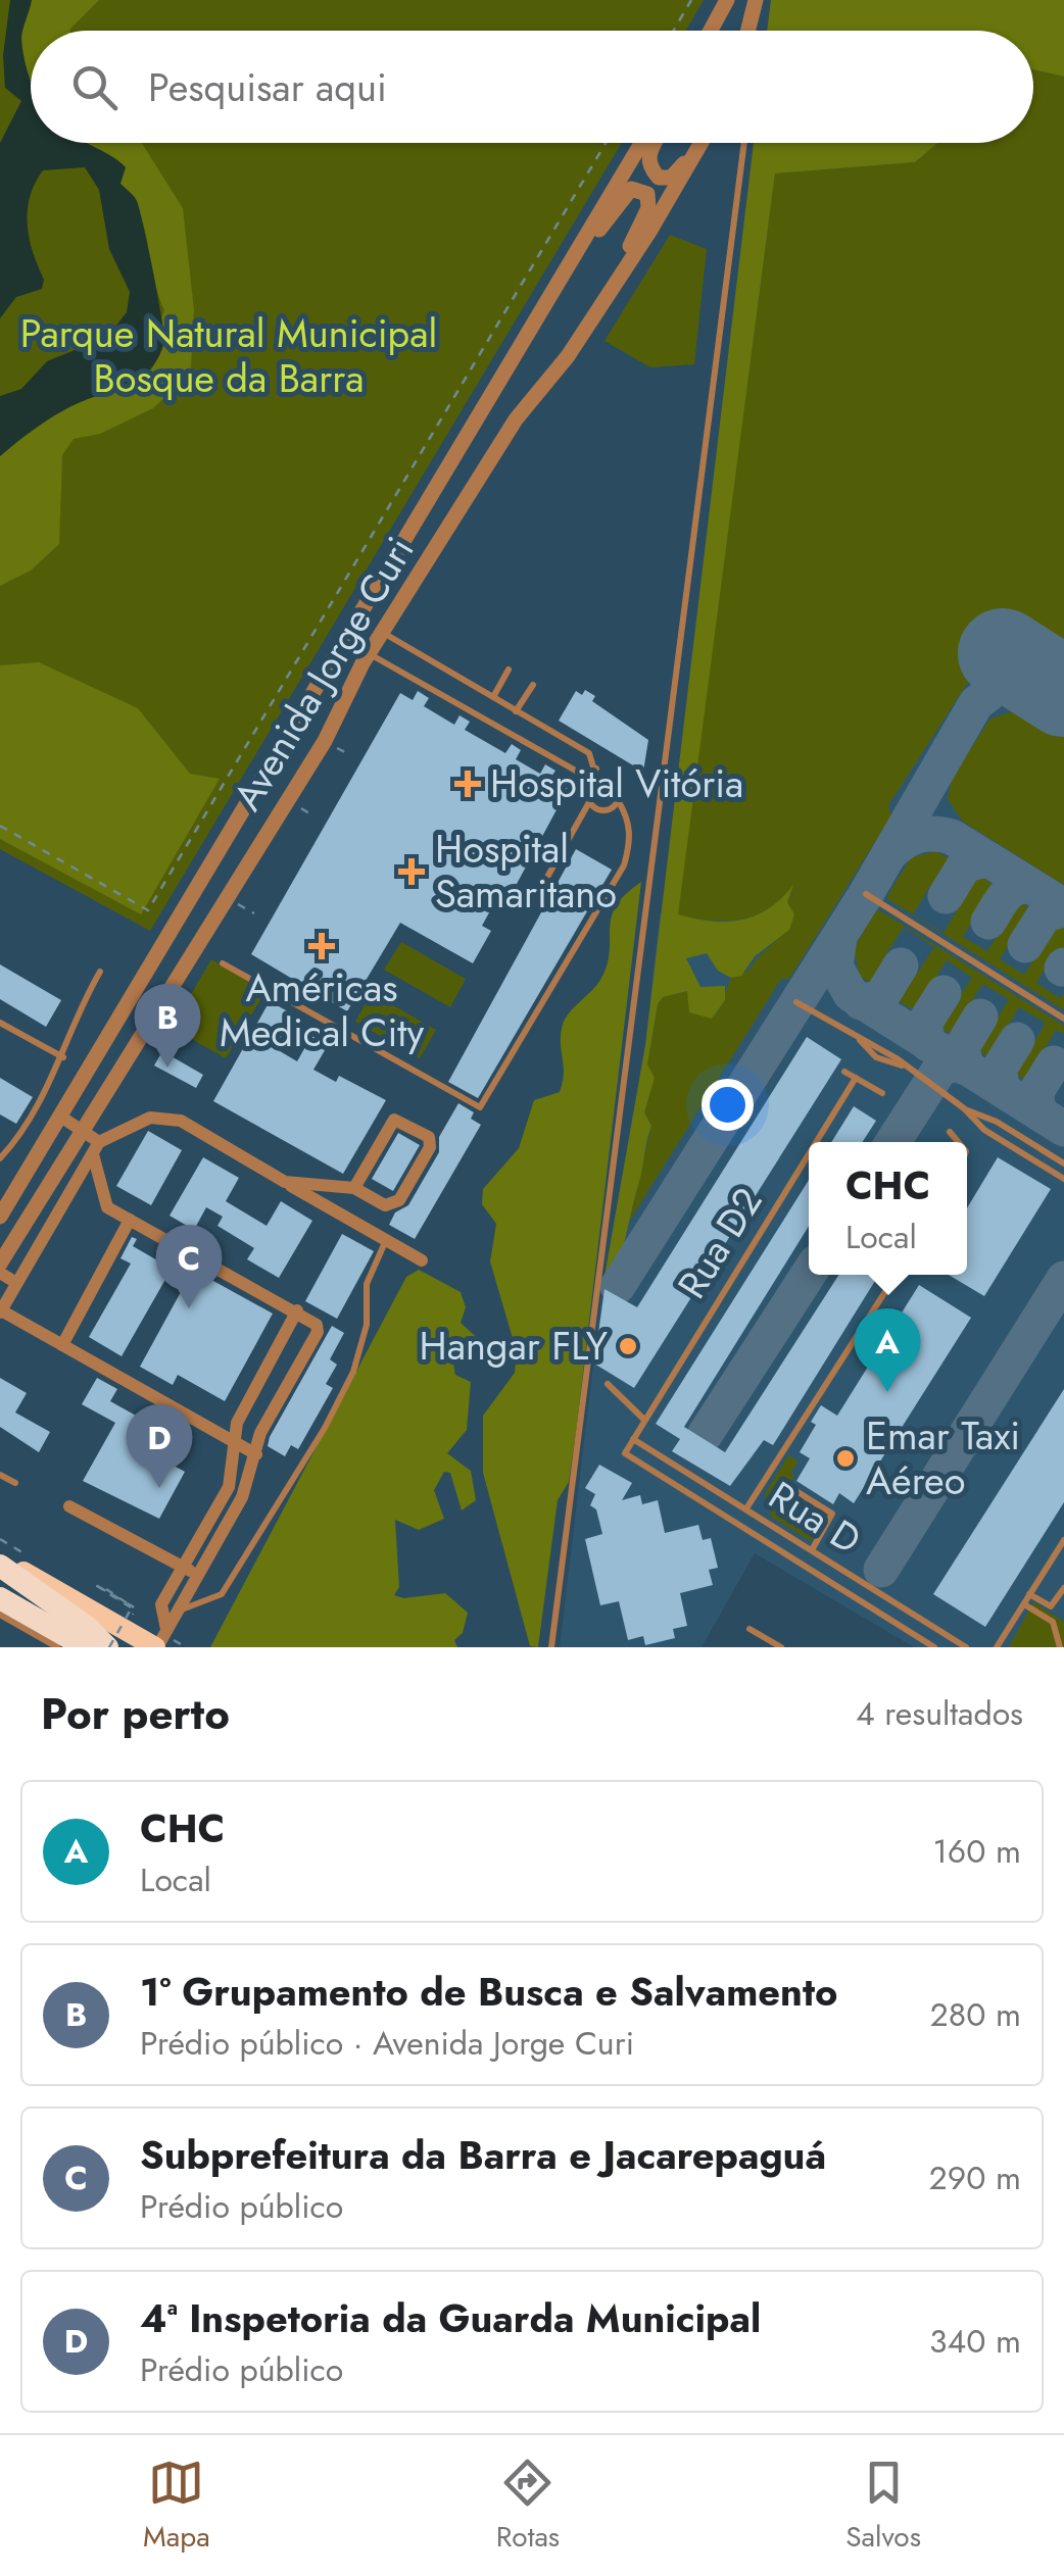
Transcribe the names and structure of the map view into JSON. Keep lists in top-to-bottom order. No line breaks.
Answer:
{"streets":{"street":["Avenida Jorge Curi"],"lane":["Rua D2","Rua D"]},"crossings":[["Rua D2","Rua D"]],"parks":["Parque Natural Municipal Bosque da Barra"],"places":{"health":["Hospital Vitória","Hospital Samaritano","Américas Medical City"],"other":["Hangar FLY","Emar Taxi Aéreo"]},"page":{"search":"Pesquisar aqui","pins":["B","C","A","D"],"popup":["CHC","Local"],"heading":["Por perto","4 resultados"],"list":[{"mark":"A","name":"CHC","note":"Local","value":"160 m"},{"mark":"B","name":"1º Grupamento de Busca e Salvamento","note":"Prédio público · Avenida Jorge Curi","value":"280 m"},{"mark":"C","name":"Subprefeitura da Barra e Jacarepaguá","note":"Prédio público","value":"290 m"},{"mark":"D","name":"4ª Inspetoria da Guarda Municipal","note":"Prédio público","value":"340 m"}],"nav":["Mapa","Rotas","Salvos"]}}
